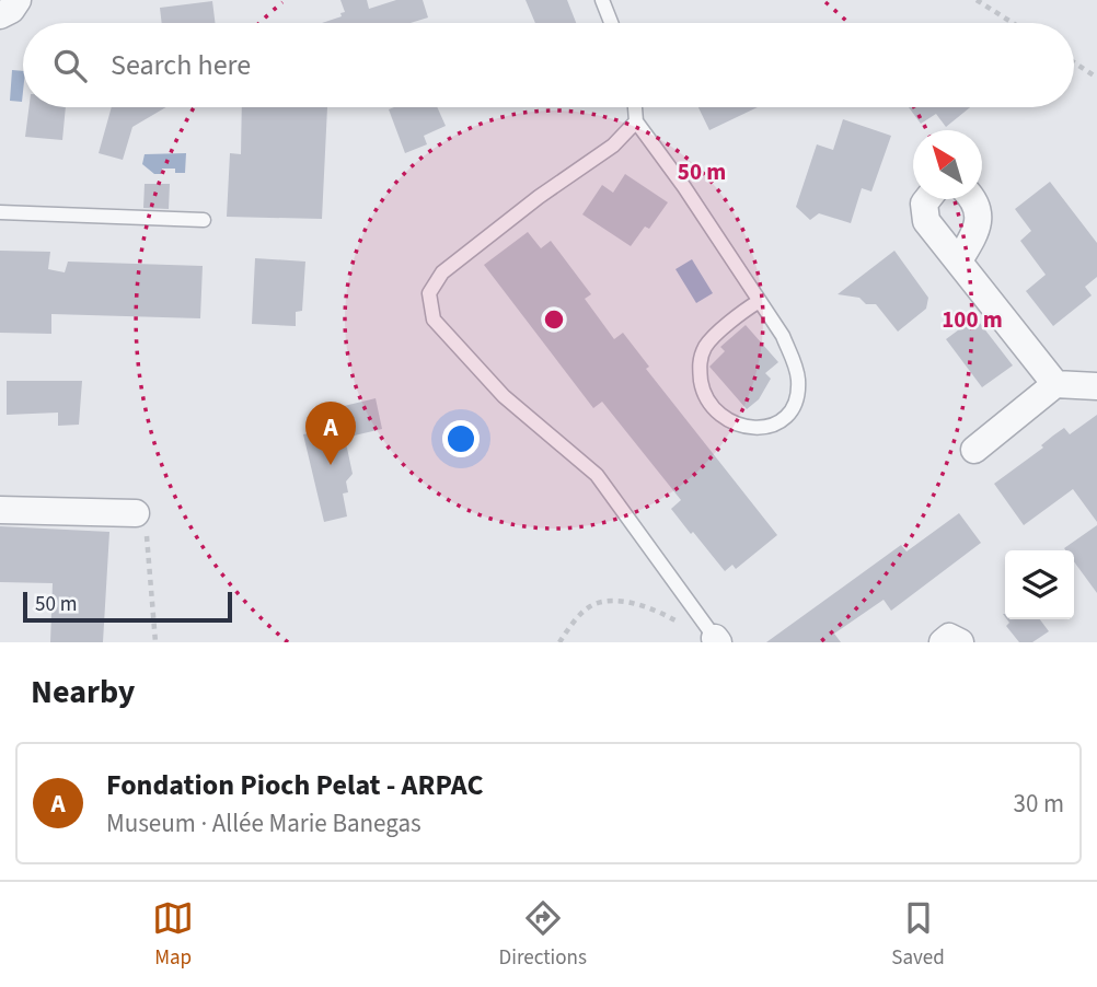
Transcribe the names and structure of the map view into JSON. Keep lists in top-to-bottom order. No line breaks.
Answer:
{"scale_bar":"50 m","north":"top left","page":{"search":"Search here","pins":"A","scale":"50 m","heading":"Nearby","list":[{"mark":"A","name":"Fondation Pioch Pelat - ARPAC","note":"Museum · Allée Marie Banegas","value":"30 m"}],"nav":["Map","Directions","Saved"]},"rings":["50 m","100 m"]}
